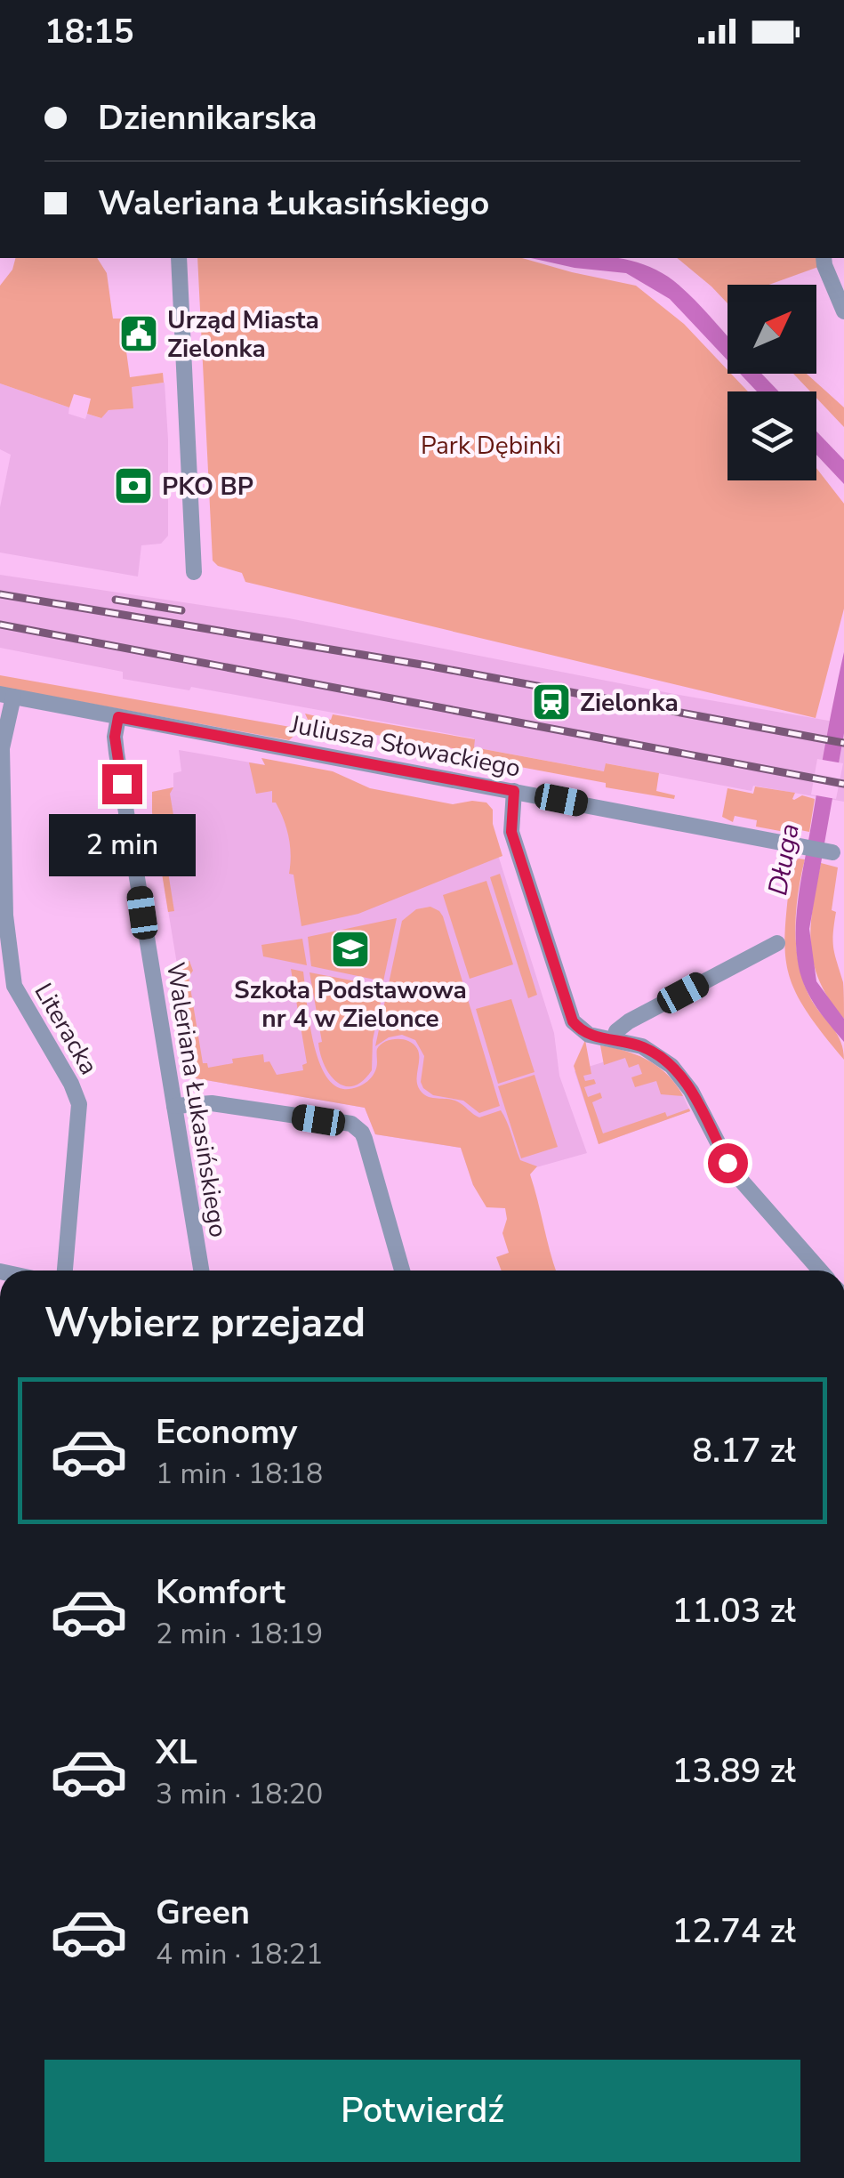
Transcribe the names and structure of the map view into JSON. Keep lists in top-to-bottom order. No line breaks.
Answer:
{"streets":{"street":["Juliusza Słowackiego","Literacka","Waleriana Łukasińskiego"]},"crossings":[["Juliusza Słowackiego","Literacka"],["Juliusza Słowackiego","Waleriana Łukasińskiego"]],"water":["Długa"],"parks":["Park Dębinki"],"places":{"public building":["Urząd Miasta Zielonka"],"bank":["PKO BP"],"station":["Zielonka"],"school or university":["Szkoła Podstawowa nr 4 w Zielonce"]},"north":"top right","page":{"status":"18:15","banner":["Dziennikarska","Waleriana Łukasińskiego"],"bubble":"2 min","heading":"Wybierz przejazd","list":[{"name":"Economy","note":"1 min · 18:18","value":"8.17 zł"},{"name":"Komfort","note":"2 min · 18:19","value":"11.03 zł"},{"name":"XL","note":"3 min · 18:20","value":"13.89 zł"},{"name":"Green","note":"4 min · 18:21","value":"12.74 zł"}],"buttons":"Potwierdź"}}
